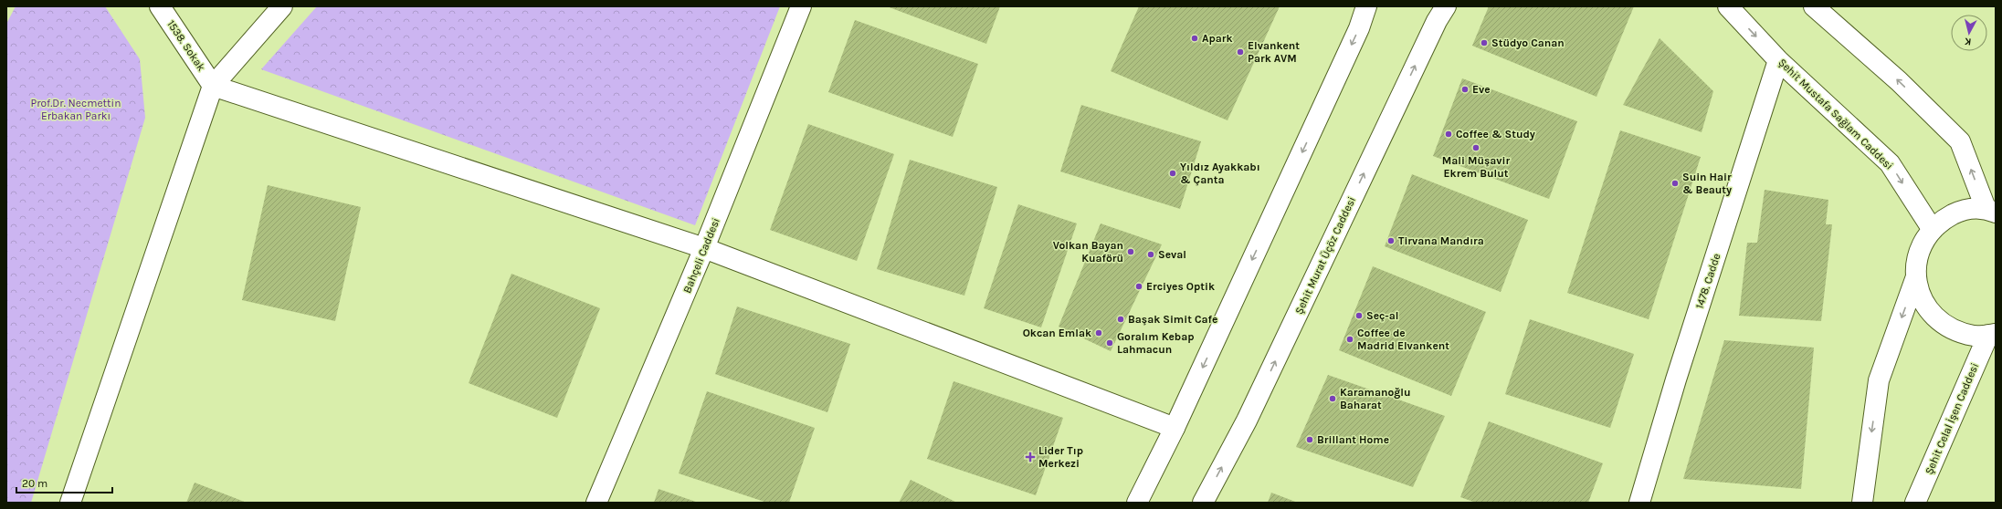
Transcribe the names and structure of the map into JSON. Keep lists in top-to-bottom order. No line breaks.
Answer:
{"streets":{"street":["1538. Sokak","Şehit Mustafa Sağlam Caddesi","Bahçeli Caddesi","Şehit Murat Üçöz Caddesi","1478. Cadde","Şehit Celal İşen Caddesi"]},"crossings":[["Şehit Mustafa Sağlam Caddesi","1478. Cadde"]],"parks":["Prof.Dr. Necmettin Erbakan Parkı"],"places":{"other":["Apark","Stüdyo Canan","Elvankent Park AVM","Eve","Coffee & Study","Mali Müşavir Ekrem Bulut","Yıldız Ayakkabı & Çanta","Suin Hair & Beauty","Tirvana Mandıra","Volkan Bayan Kuaförü","Seval","Erciyes Optik","Seç-al","Başak Simit Cafe","Okcan Emlak","Coffee de Madrid Elvankent","Goralım Kebap Lahmacun","Karamanoğlu Baharat","Brillant Home"],"health":["Lider Tıp Merkezi"]},"scale_bar":"20 m","north":"bottom"}
